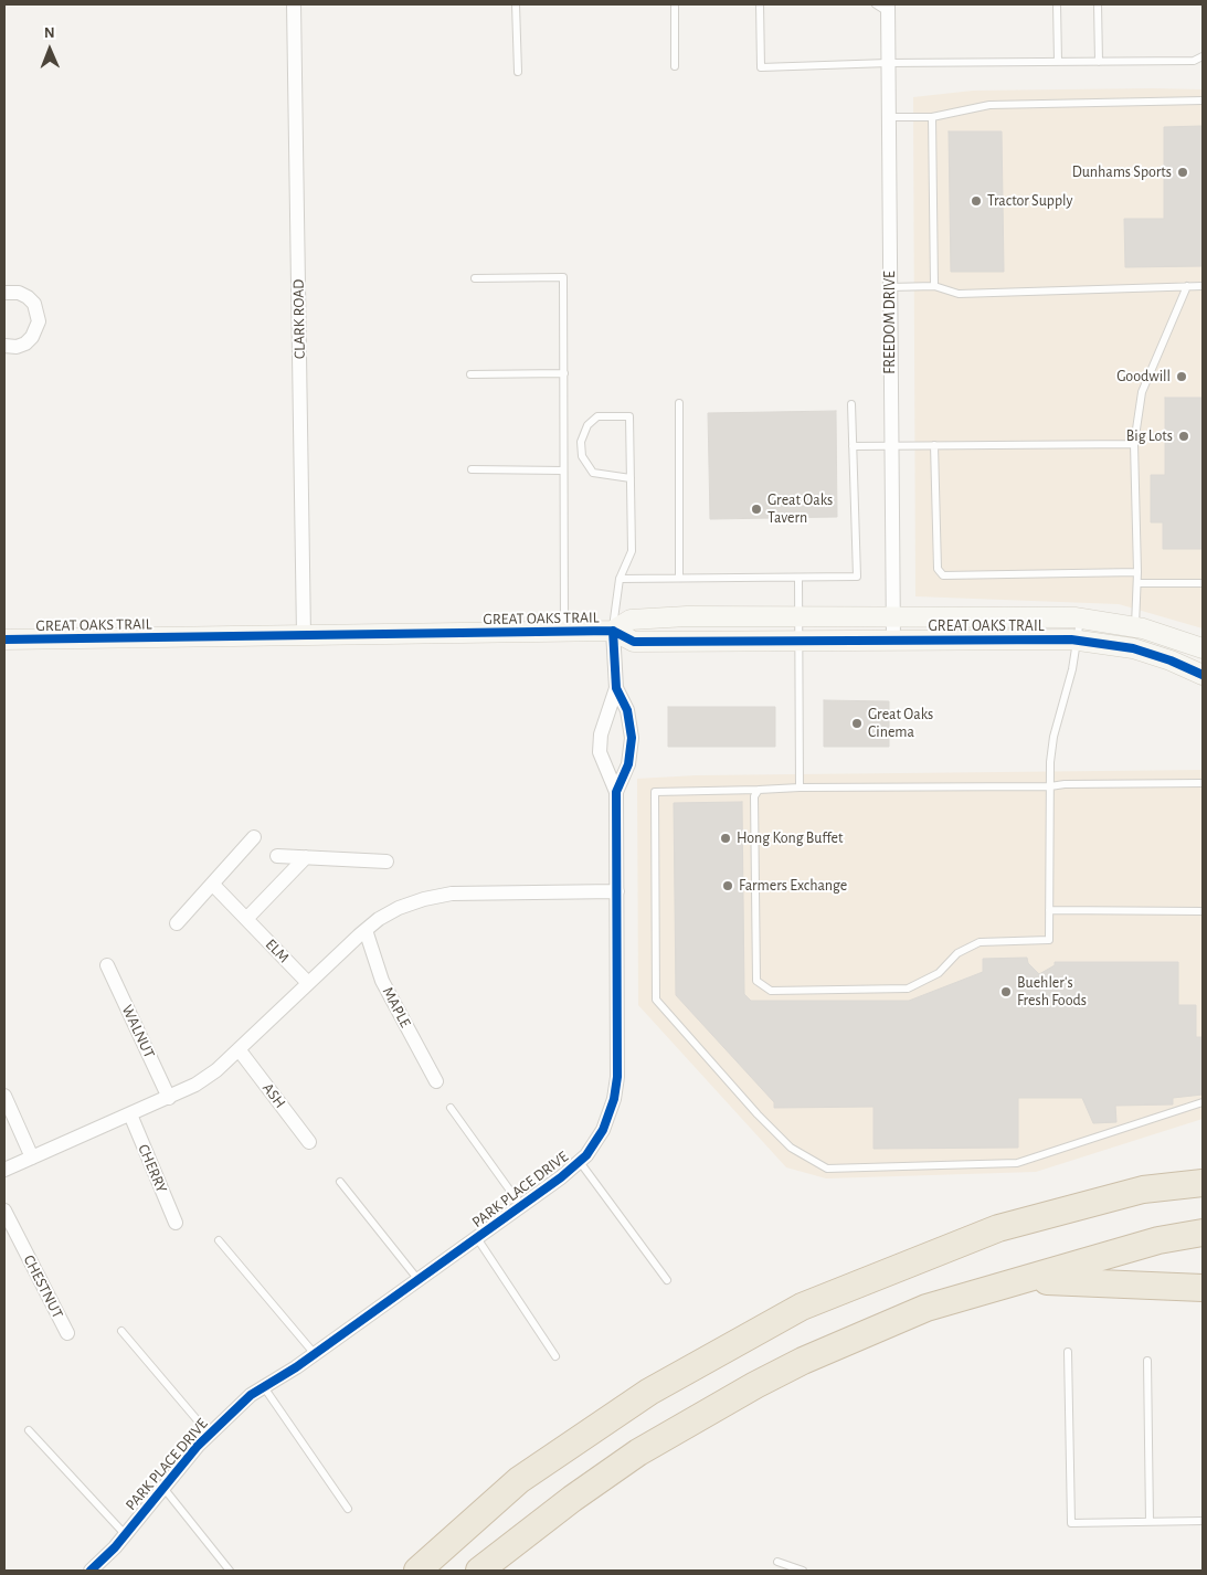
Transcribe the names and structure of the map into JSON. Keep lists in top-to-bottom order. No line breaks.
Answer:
{"streets":{"street":["CLARK ROAD","FREEDOM DRIVE","GREAT OAKS TRAIL","ELM","MAPLE","WALNUT","ASH","CHERRY","PARK PLACE DRIVE","CHESTNUT"]},"crossings":[["CLARK ROAD","GREAT OAKS TRAIL"],["FREEDOM DRIVE","GREAT OAKS TRAIL"],["GREAT OAKS TRAIL","PARK PLACE DRIVE"]],"places":["Dunhams Sports","Tractor Supply","Goodwill","Big Lots","Great Oaks Tavern","Great Oaks Cinema","Hong Kong Buffet","Farmers Exchange","Buehler's Fresh Foods"],"north":"top"}
